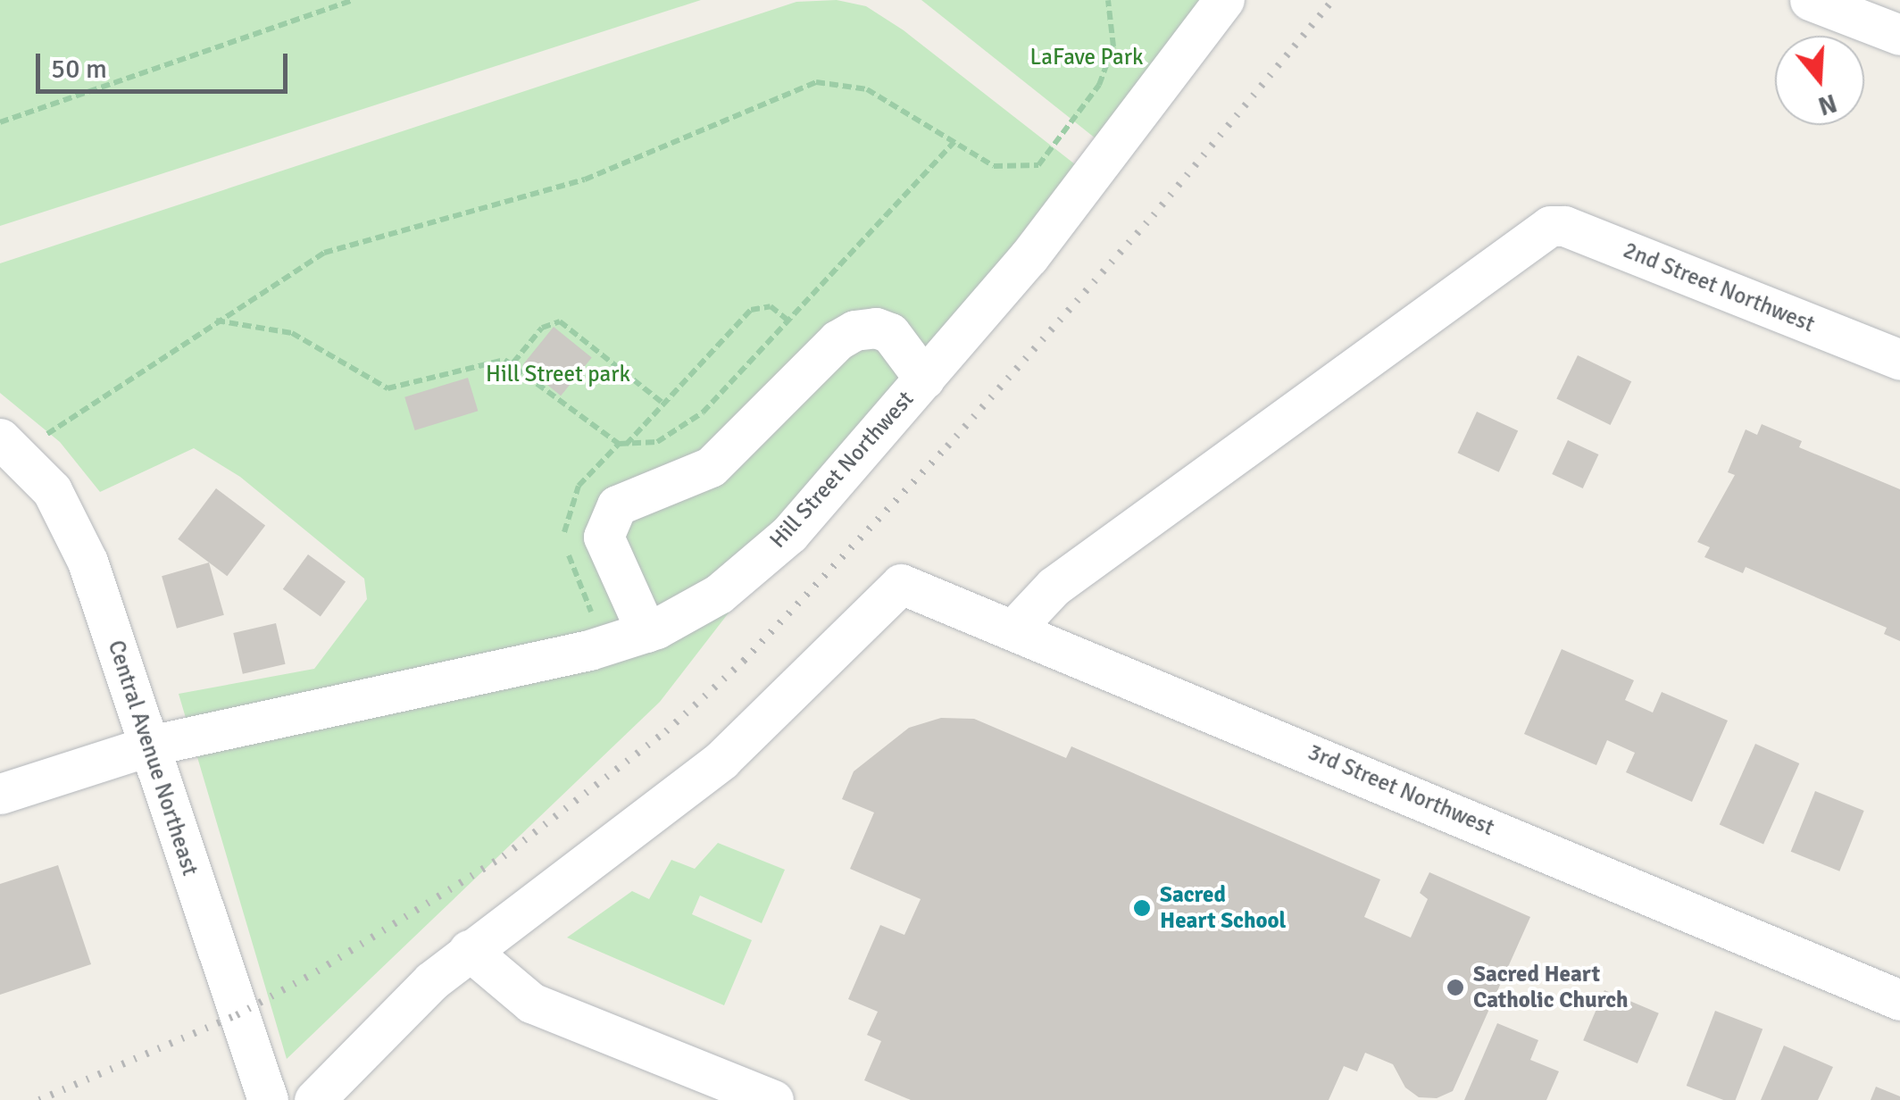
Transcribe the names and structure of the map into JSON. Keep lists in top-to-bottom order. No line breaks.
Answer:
{"streets":{"street":["2nd Street Northwest","Hill Street Northwest","Central Avenue Northeast","3rd Street Northwest"]},"crossings":[["2nd Street Northwest","3rd Street Northwest"],["Hill Street Northwest","Central Avenue Northeast"]],"parks":["LaFave Park","Hill Street park"],"places":["Sacred Heart School","Sacred Heart Catholic Church"],"scale_bar":"50 m","north":"bottom"}
